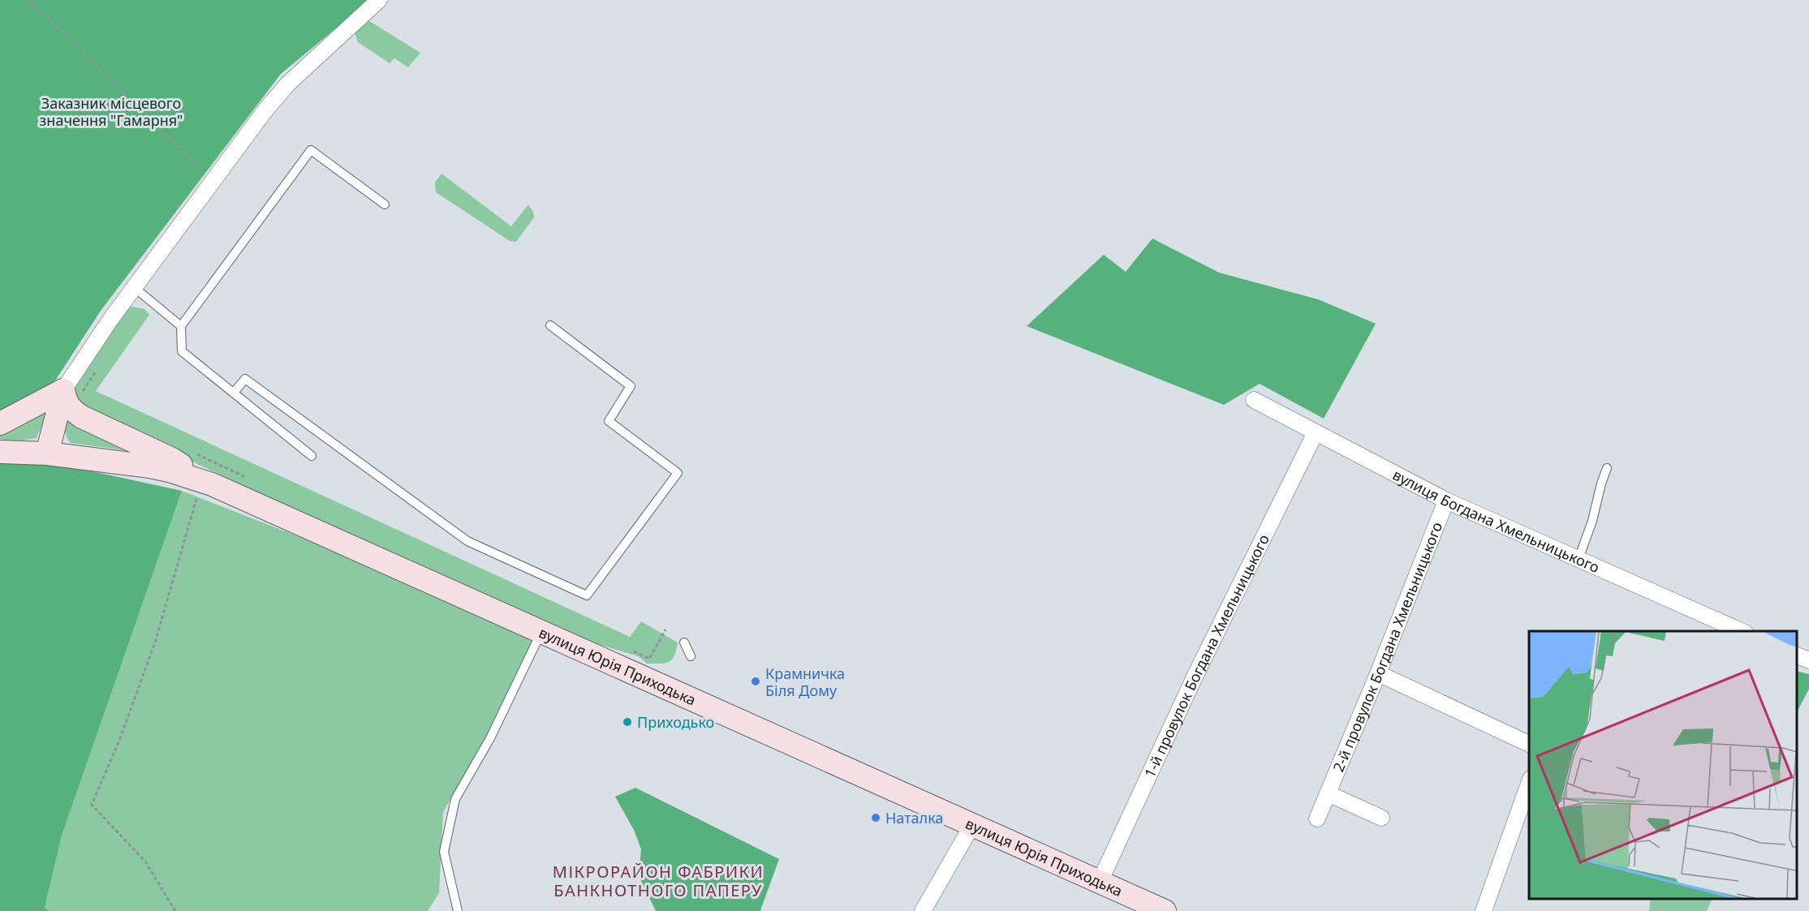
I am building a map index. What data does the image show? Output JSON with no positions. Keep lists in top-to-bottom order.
{
  "streets": {
    "street": [
      "вулиця Богдана Хмельницького",
      "2-й провулок Богдана Хмельницького",
      "1-й провулок Богдана Хмельницького",
      "вулиця Юрія Приходька"
    ]
  },
  "crossings": [
    ["вулиця Богдана Хмельницького", "2-й провулок Богдана Хмельницького"],
    ["вулиця Богдана Хмельницького", "1-й провулок Богдана Хмельницького"],
    ["1-й провулок Богдана Хмельницького", "вулиця Юрія Приходька"]
  ],
  "districts": ["МІКРОРАЙОН ФАБРИКИ БАНКНОТНОГО ПАПЕРУ"],
  "parks": ["Заказник місцевого значення \"Гамарня\""],
  "places": ["Крамничка Біля Дому", "Приходько", "Наталка"]
}
